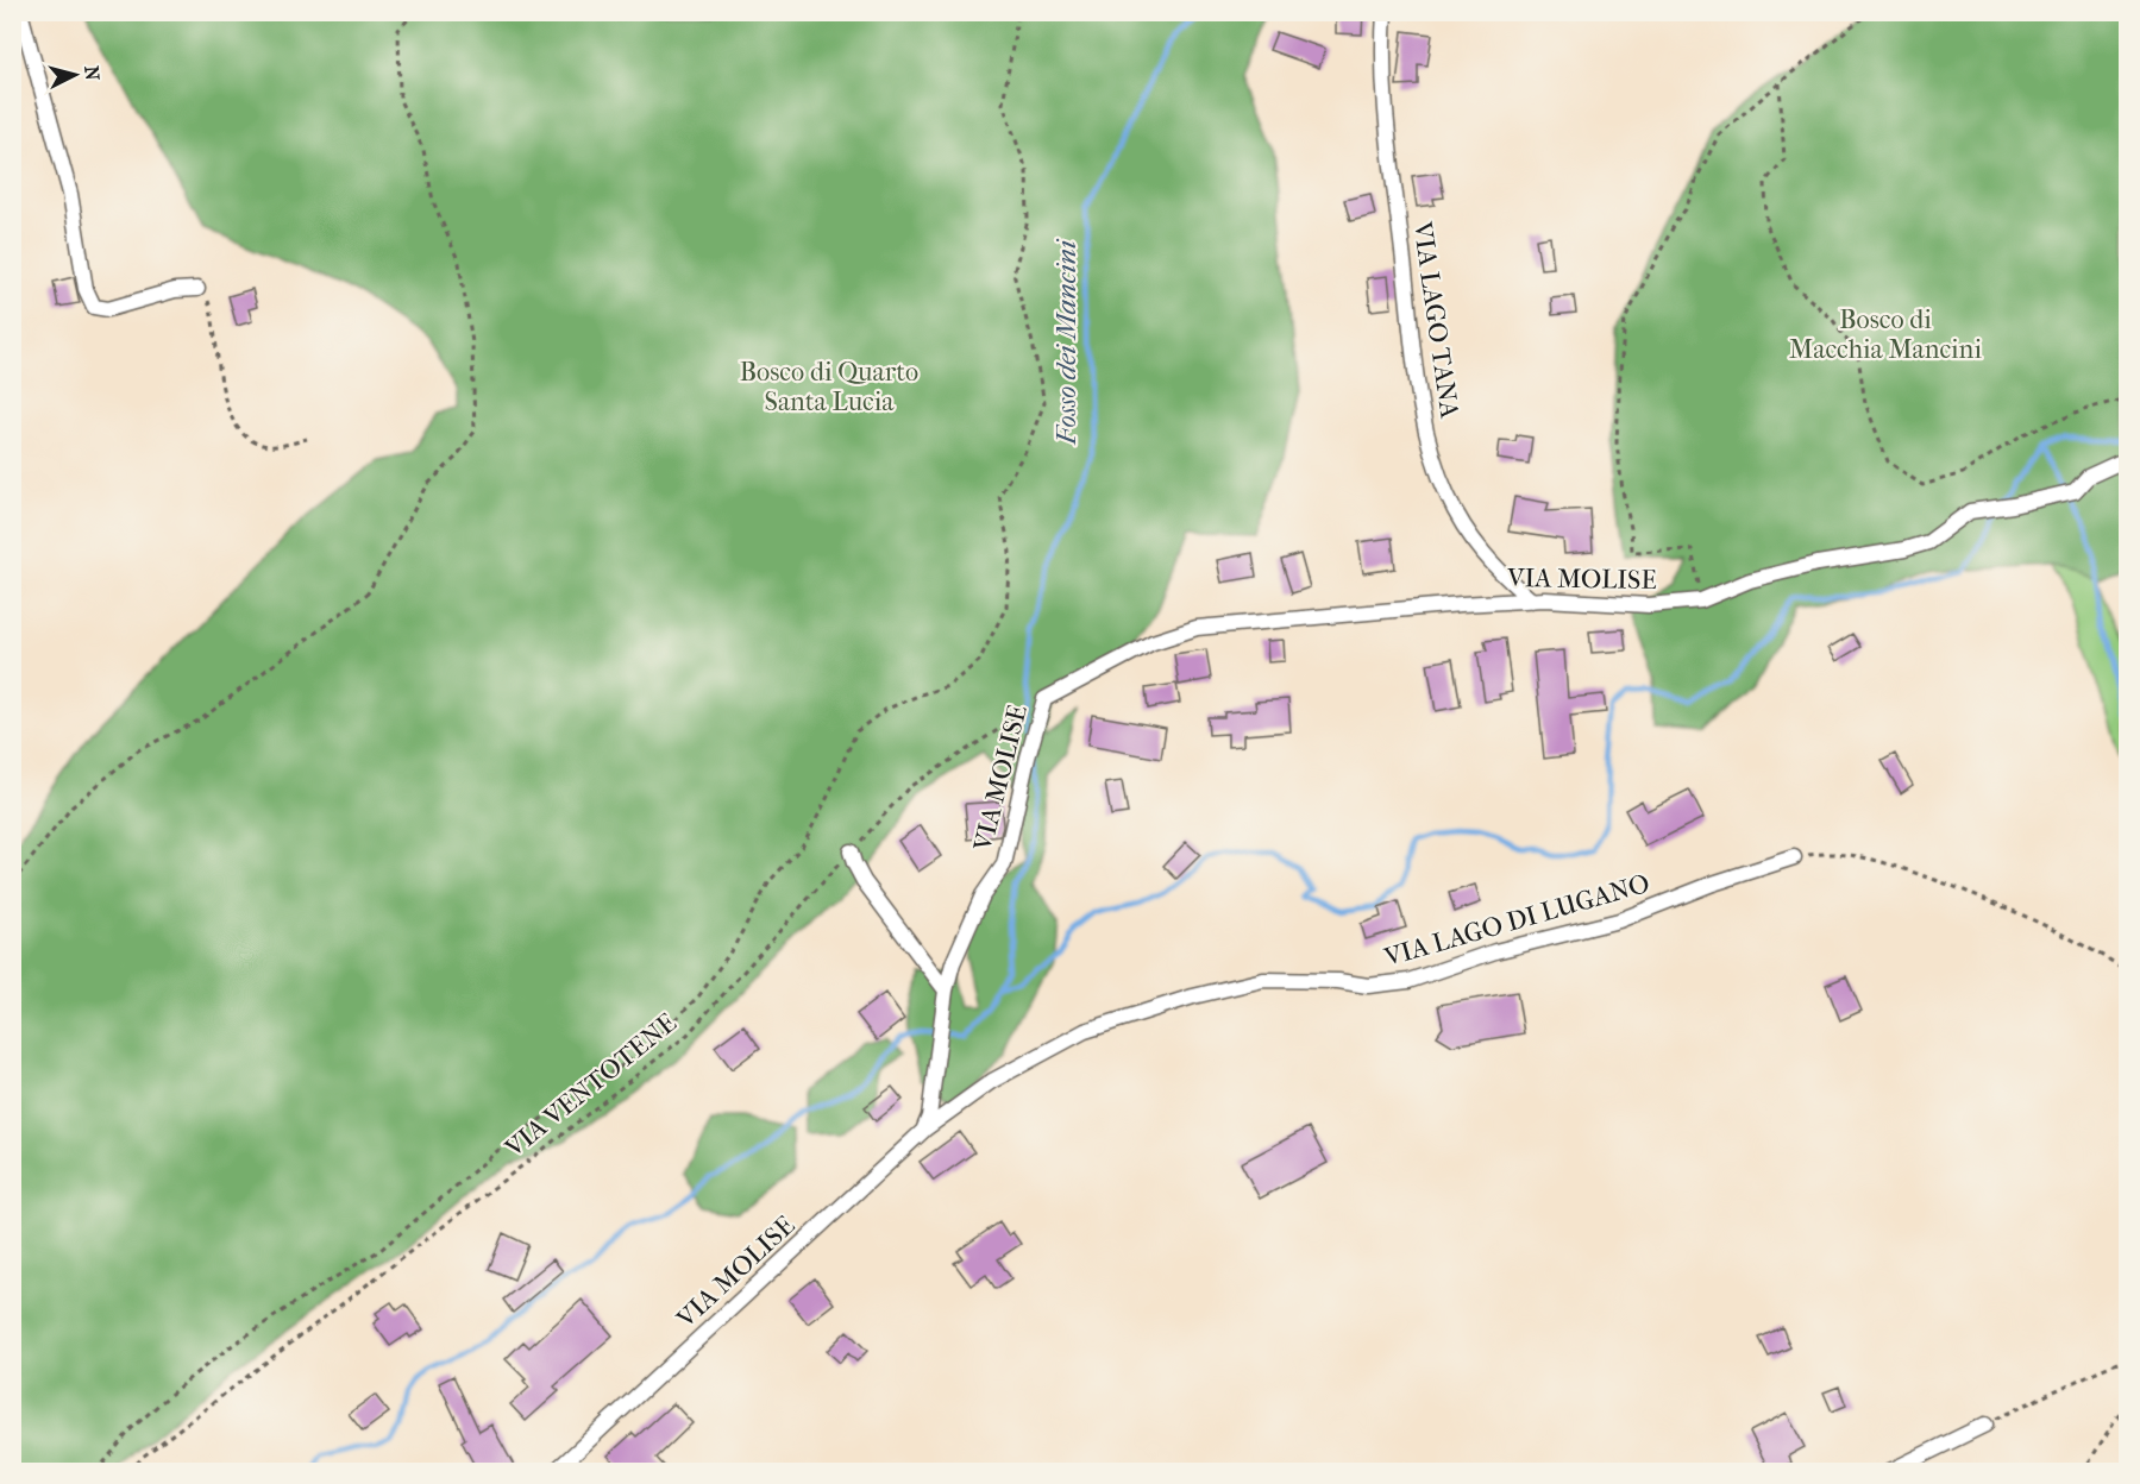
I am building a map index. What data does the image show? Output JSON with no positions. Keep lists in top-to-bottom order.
{
  "streets": {
    "street": ["VIA LAGO TANA", "VIA MOLISE", "VIA LAGO DI LUGANO"],
    "path": ["VIA VENTOTENE"]
  },
  "crossings": [
    ["VIA LAGO TANA", "VIA MOLISE"],
    ["VIA MOLISE", "VIA LAGO DI LUGANO"],
    ["VIA MOLISE", "VIA VENTOTENE"]
  ],
  "water": ["Fosso dei Mancini"],
  "parks": ["Bosco di Macchia Mancini", "Bosco di Quarto Santa Lucia"],
  "north": "right"
}
